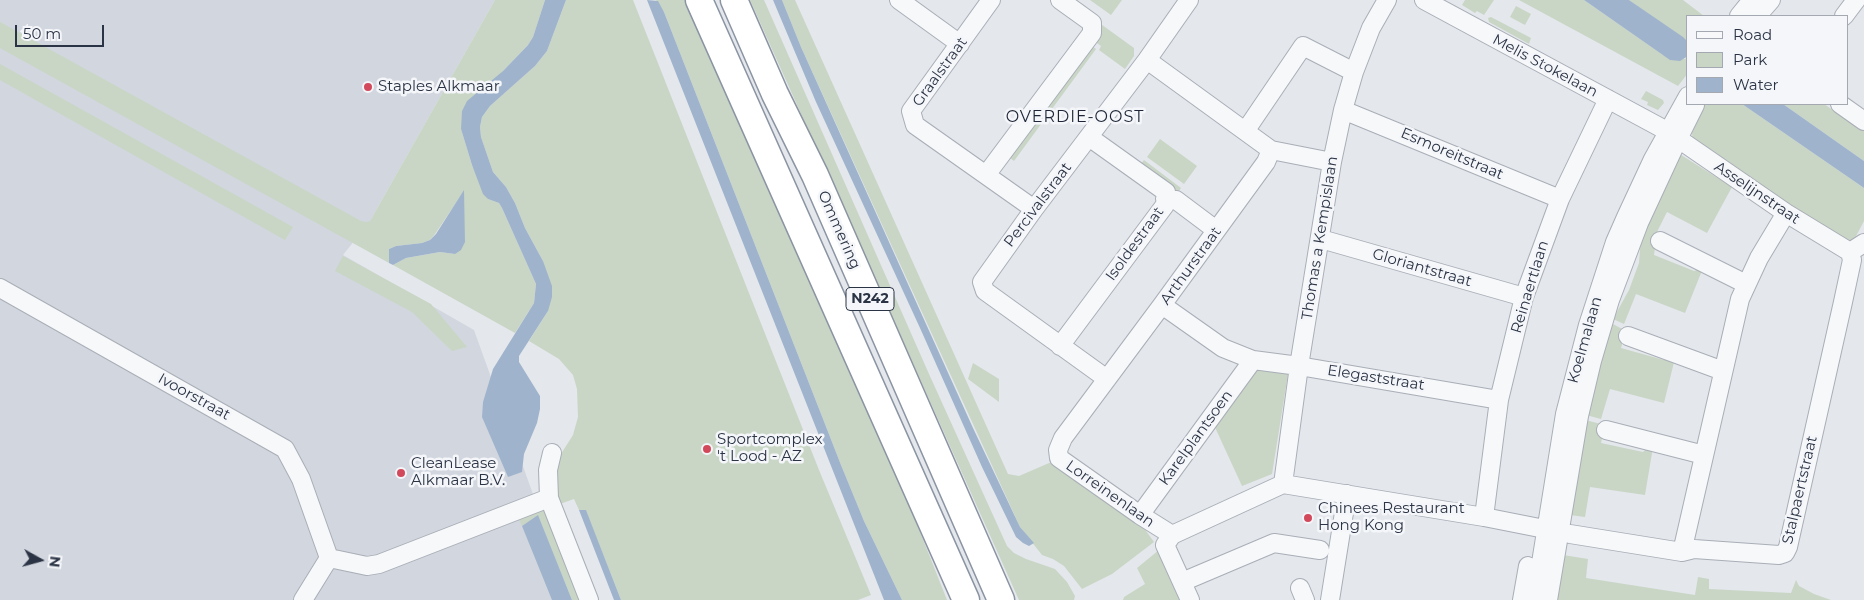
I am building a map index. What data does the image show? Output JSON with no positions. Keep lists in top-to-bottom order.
{
  "streets": {
    "highway": ["Ommering", "N242"],
    "street": [
      "Melis Stokelaan",
      "Graalstraat",
      "Esmoreitstraat",
      "Asselijnstraat",
      "Percivalstraat",
      "Thomas a Kempislaan",
      "Isoldestraat",
      "Arthurstraat",
      "Gloriantstraat",
      "Reinaertlaan",
      "Koelmalaan",
      "Elegaststraat",
      "Ivoorstraat",
      "Karelplantsoen",
      "Stalpaertstraat",
      "Lorreinenlaan"
    ]
  },
  "crossings": [
    ["Melis Stokelaan", "Asselijnstraat"],
    ["Melis Stokelaan", "Reinaertlaan"],
    ["Melis Stokelaan", "Koelmalaan"],
    ["Graalstraat", "Percivalstraat"],
    ["Esmoreitstraat", "Thomas a Kempislaan"],
    ["Esmoreitstraat", "Reinaertlaan"],
    ["Asselijnstraat", "Koelmalaan"],
    ["Asselijnstraat", "Stalpaertstraat"],
    ["Percivalstraat", "Isoldestraat"],
    ["Percivalstraat", "Arthurstraat"],
    ["Percivalstraat", "Lorreinenlaan"],
    ["Thomas a Kempislaan", "Gloriantstraat"],
    ["Thomas a Kempislaan", "Elegaststraat"],
    ["Thomas a Kempislaan", "Stalpaertstraat"],
    ["Arthurstraat", "Elegaststraat"],
    ["Arthurstraat", "Lorreinenlaan"],
    ["Gloriantstraat", "Reinaertlaan"],
    ["Reinaertlaan", "Elegaststraat"],
    ["Reinaertlaan", "Stalpaertstraat"],
    ["Koelmalaan", "Stalpaertstraat"],
    ["Elegaststraat", "Karelplantsoen"],
    ["Karelplantsoen", "Lorreinenlaan"]
  ],
  "districts": ["OVERDIE-OOST"],
  "places": [
    "Staples Alkmaar",
    "Sportcomplex 't Lood - AZ",
    "CleanLease Alkmaar B.V.",
    "Chinees Restaurant Hong Kong"
  ],
  "legend": ["Road", "Park", "Water"],
  "scale_bar": "50 m",
  "north": "right"
}
